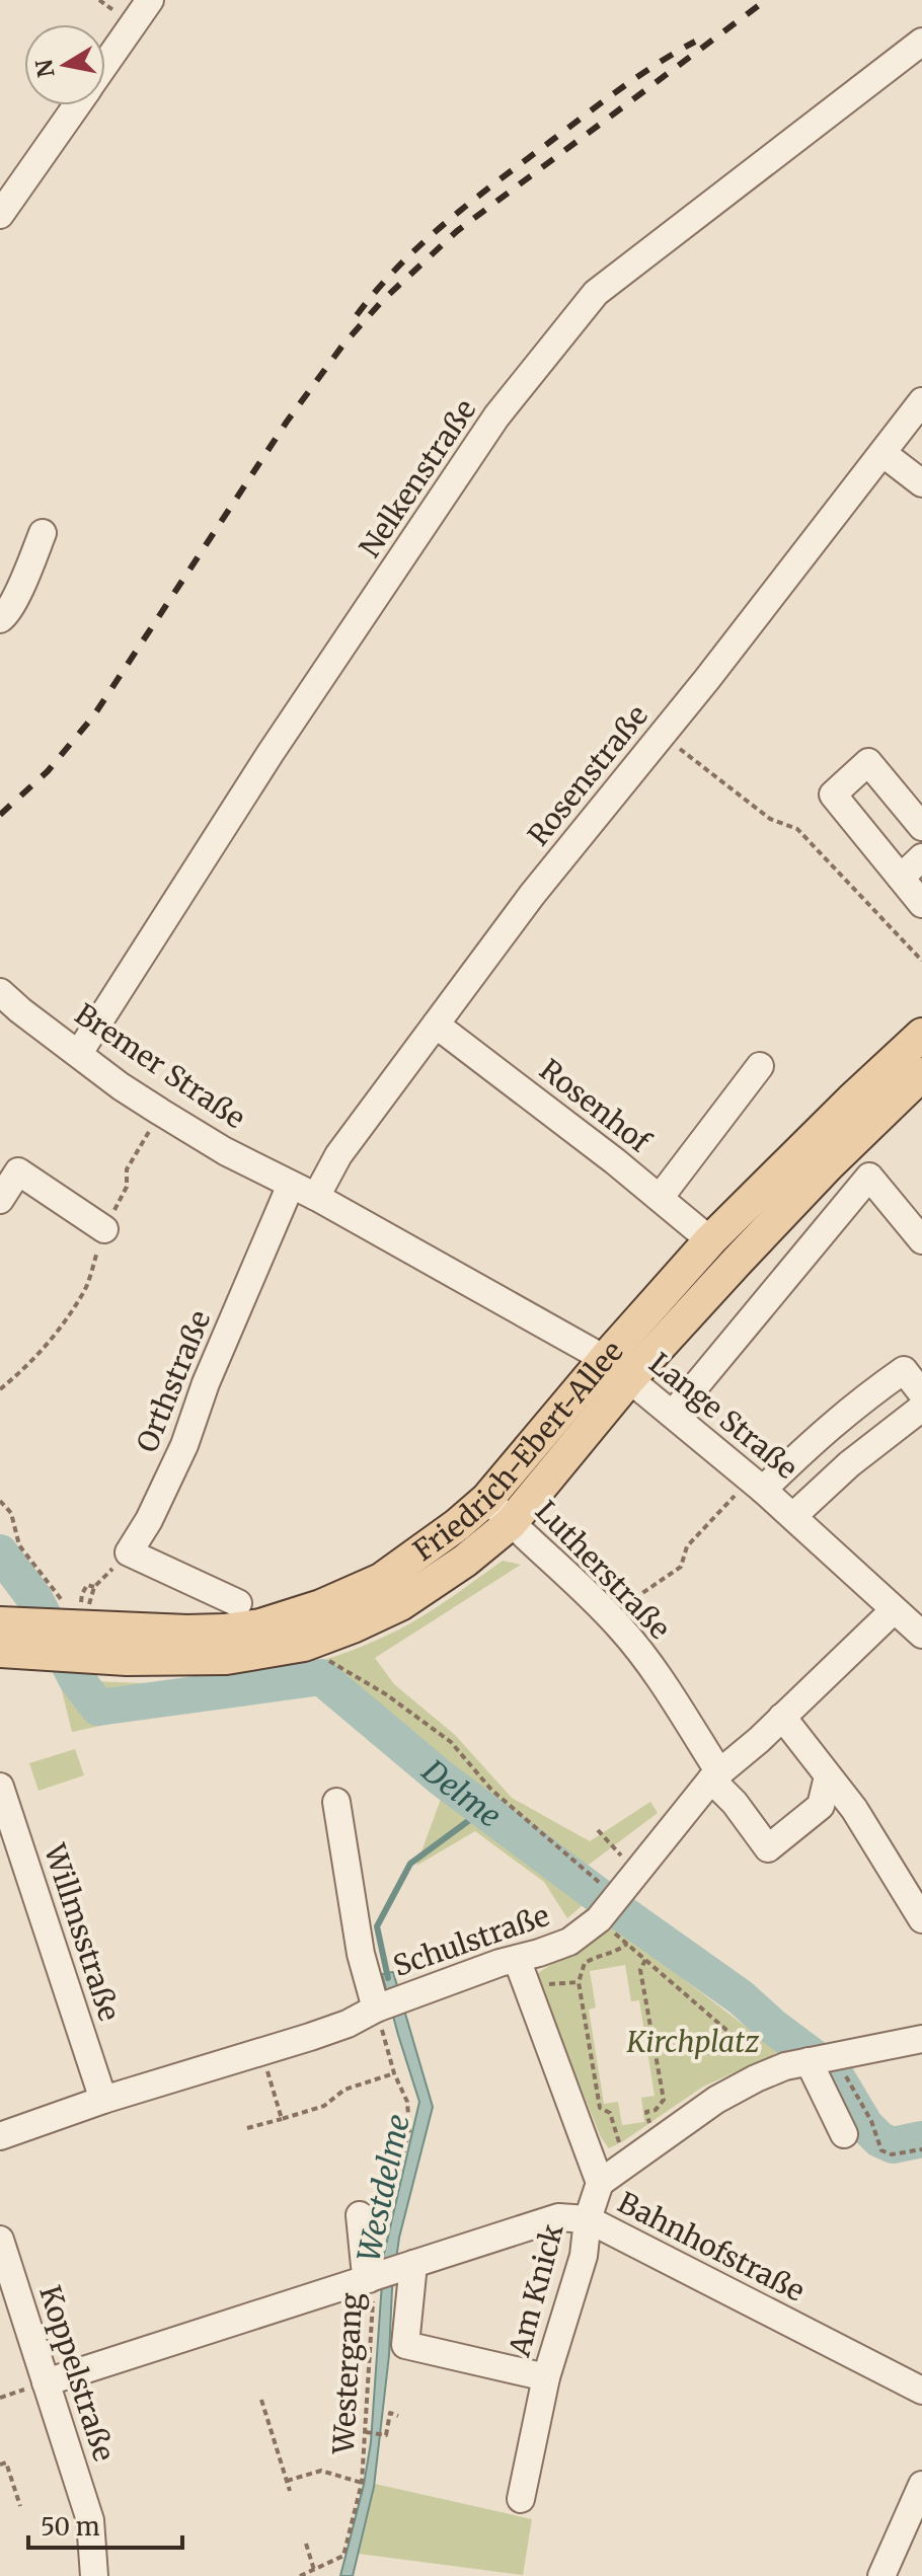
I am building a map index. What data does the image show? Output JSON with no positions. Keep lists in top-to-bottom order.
{
  "streets": {
    "main road": ["Friedrich-Ebert-Allee"],
    "street": [
      "Nelkenstraße",
      "Rosenstraße",
      "Bremer Straße",
      "Rosenhof",
      "Orthstraße",
      "Lange Straße",
      "Lutherstraße",
      "Willmsstraße",
      "Schulstraße",
      "Bahnhofstraße",
      "Am Knick",
      "Koppelstraße"
    ],
    "path": ["Westergang"]
  },
  "crossings": [
    ["Nelkenstraße", "Bremer Straße"],
    ["Rosenstraße", "Rosenhof"],
    ["Rosenstraße", "Lange Straße"],
    ["Bremer Straße", "Orthstraße"],
    ["Bremer Straße", "Lange Straße"],
    ["Rosenhof", "Friedrich-Ebert-Allee"],
    ["Orthstraße", "Lange Straße"],
    ["Lange Straße", "Friedrich-Ebert-Allee"],
    ["Lange Straße", "Schulstraße"],
    ["Friedrich-Ebert-Allee", "Lutherstraße"],
    ["Lutherstraße", "Schulstraße"],
    ["Willmsstraße", "Schulstraße"],
    ["Bahnhofstraße", "Am Knick"],
    ["Bahnhofstraße", "Koppelstraße"],
    ["Bahnhofstraße", "Westergang"],
    ["Am Knick", "Westergang"]
  ],
  "water": ["Delme", "Westdelme"],
  "parks": ["Kirchplatz"],
  "scale_bar": "50 m",
  "north": "left"
}
